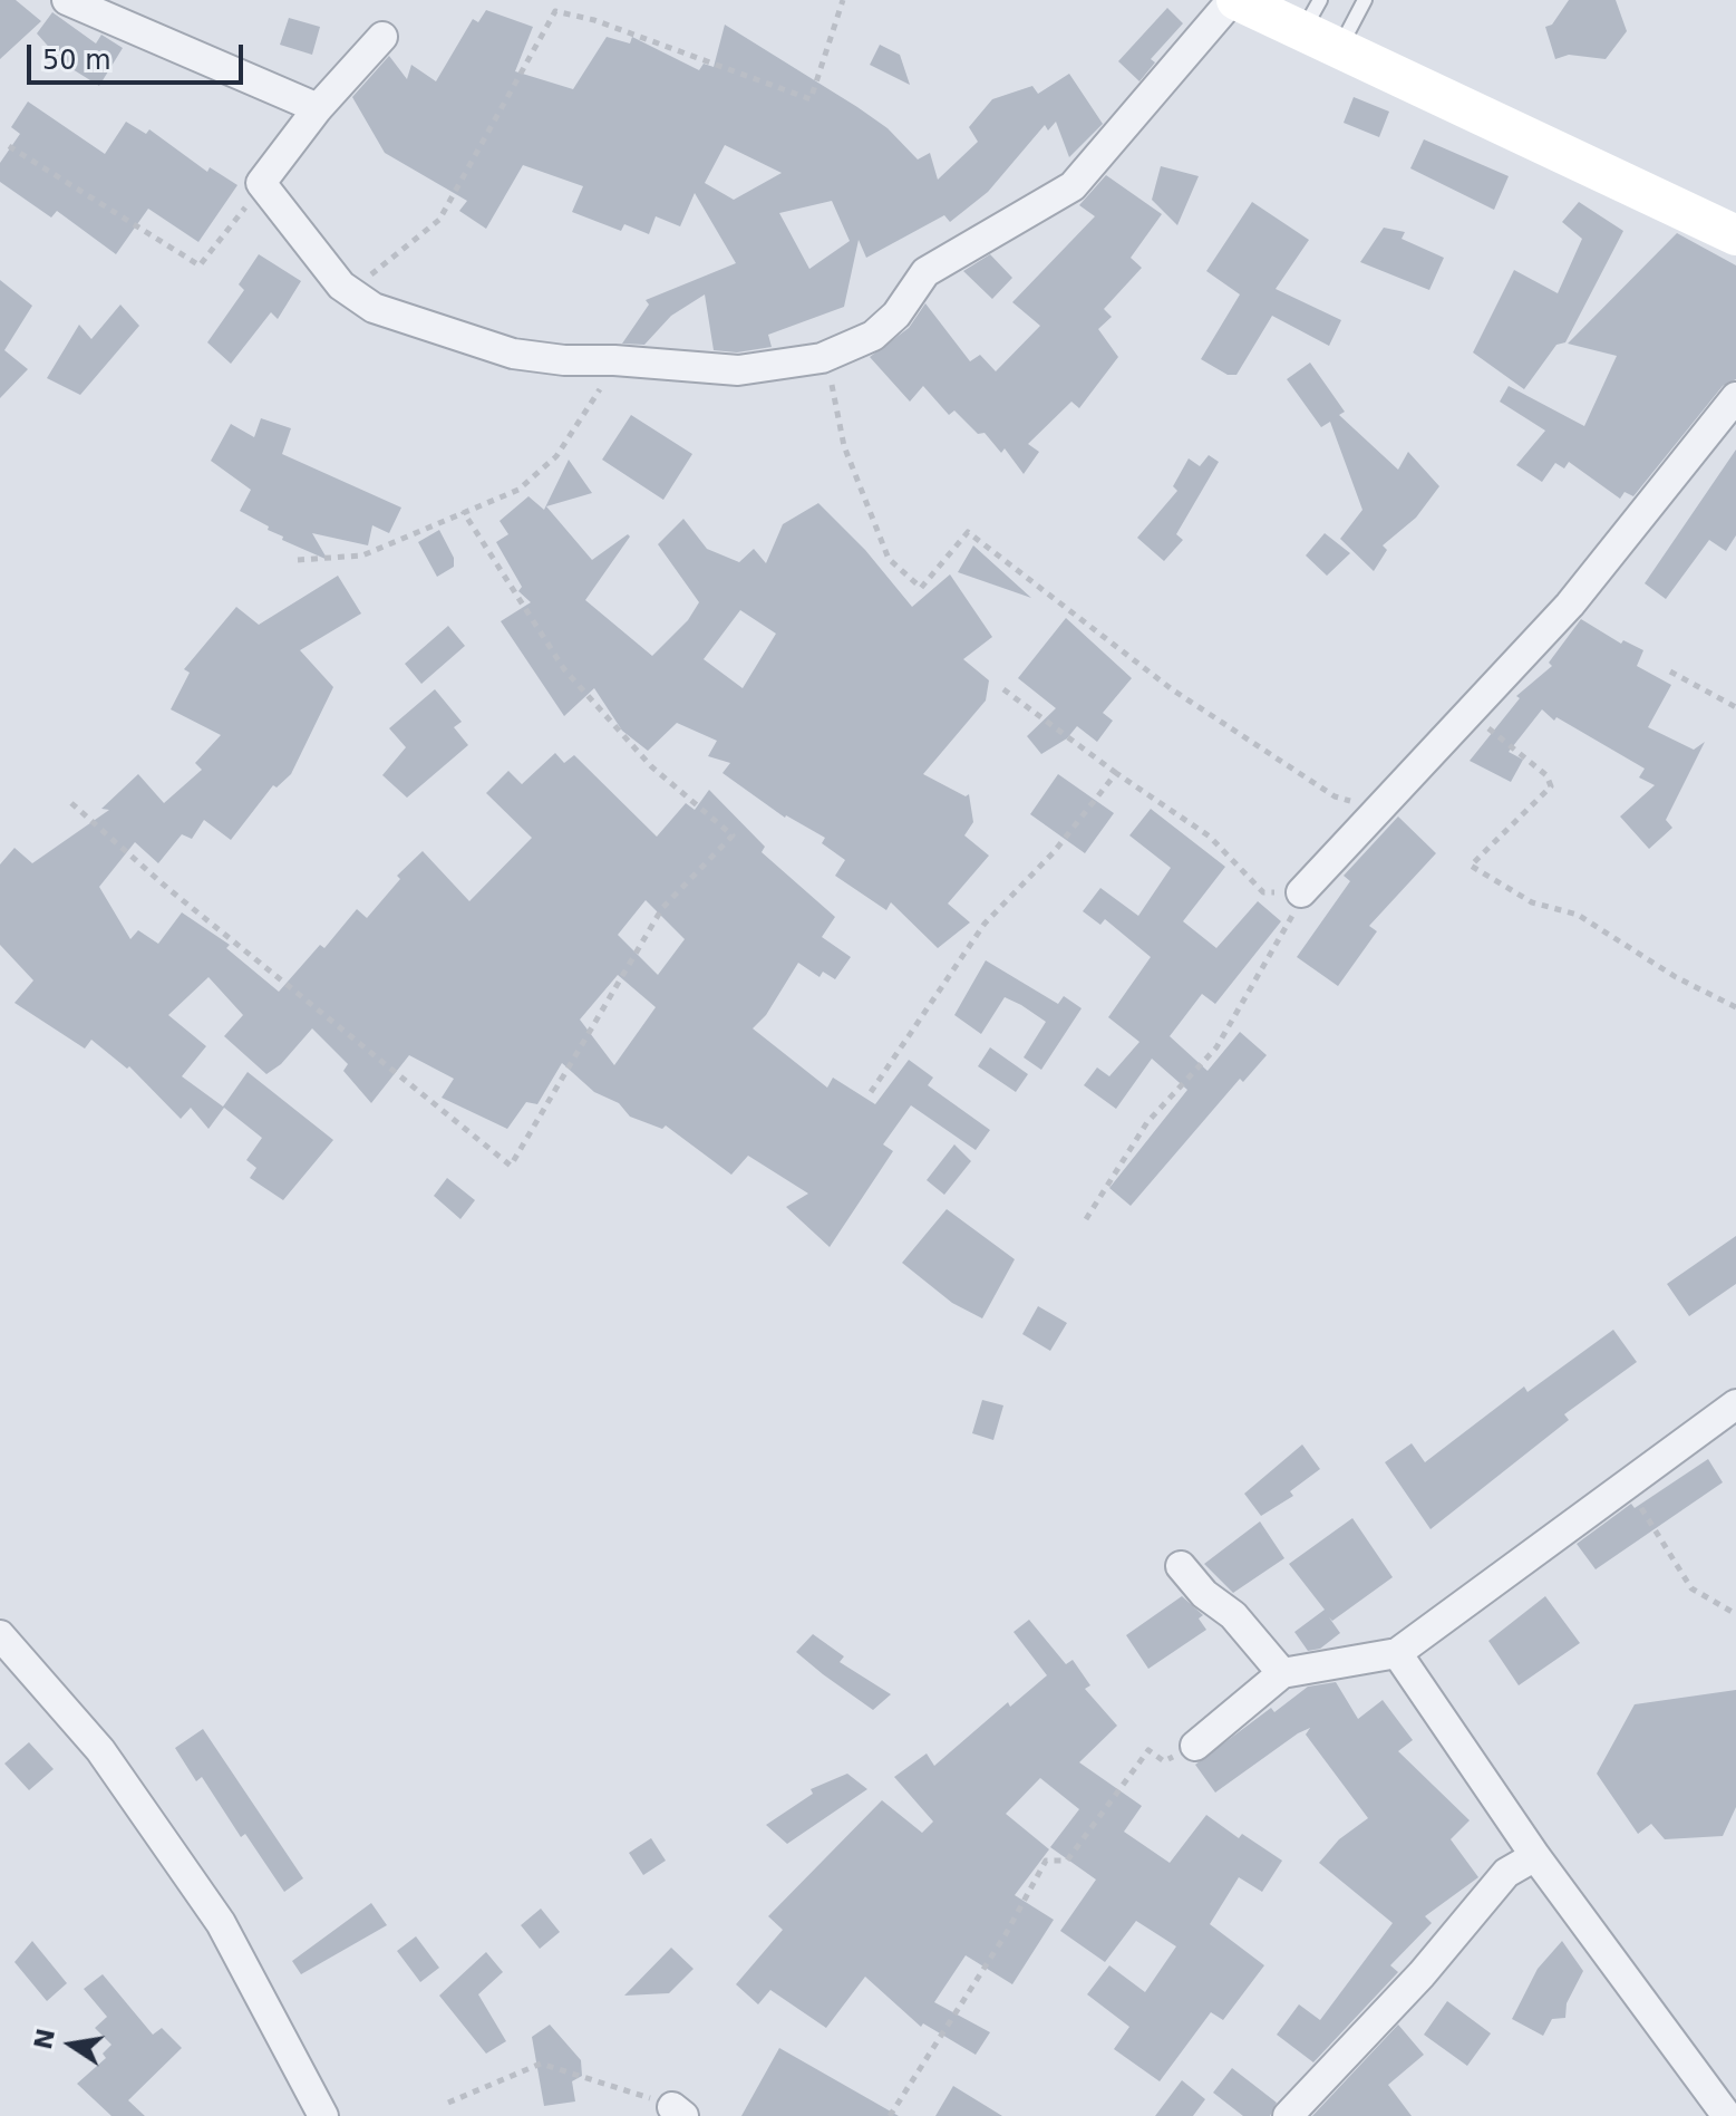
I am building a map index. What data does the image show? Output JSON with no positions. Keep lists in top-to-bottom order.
{
  "scale_bar": "50 m",
  "north": "left"
}
